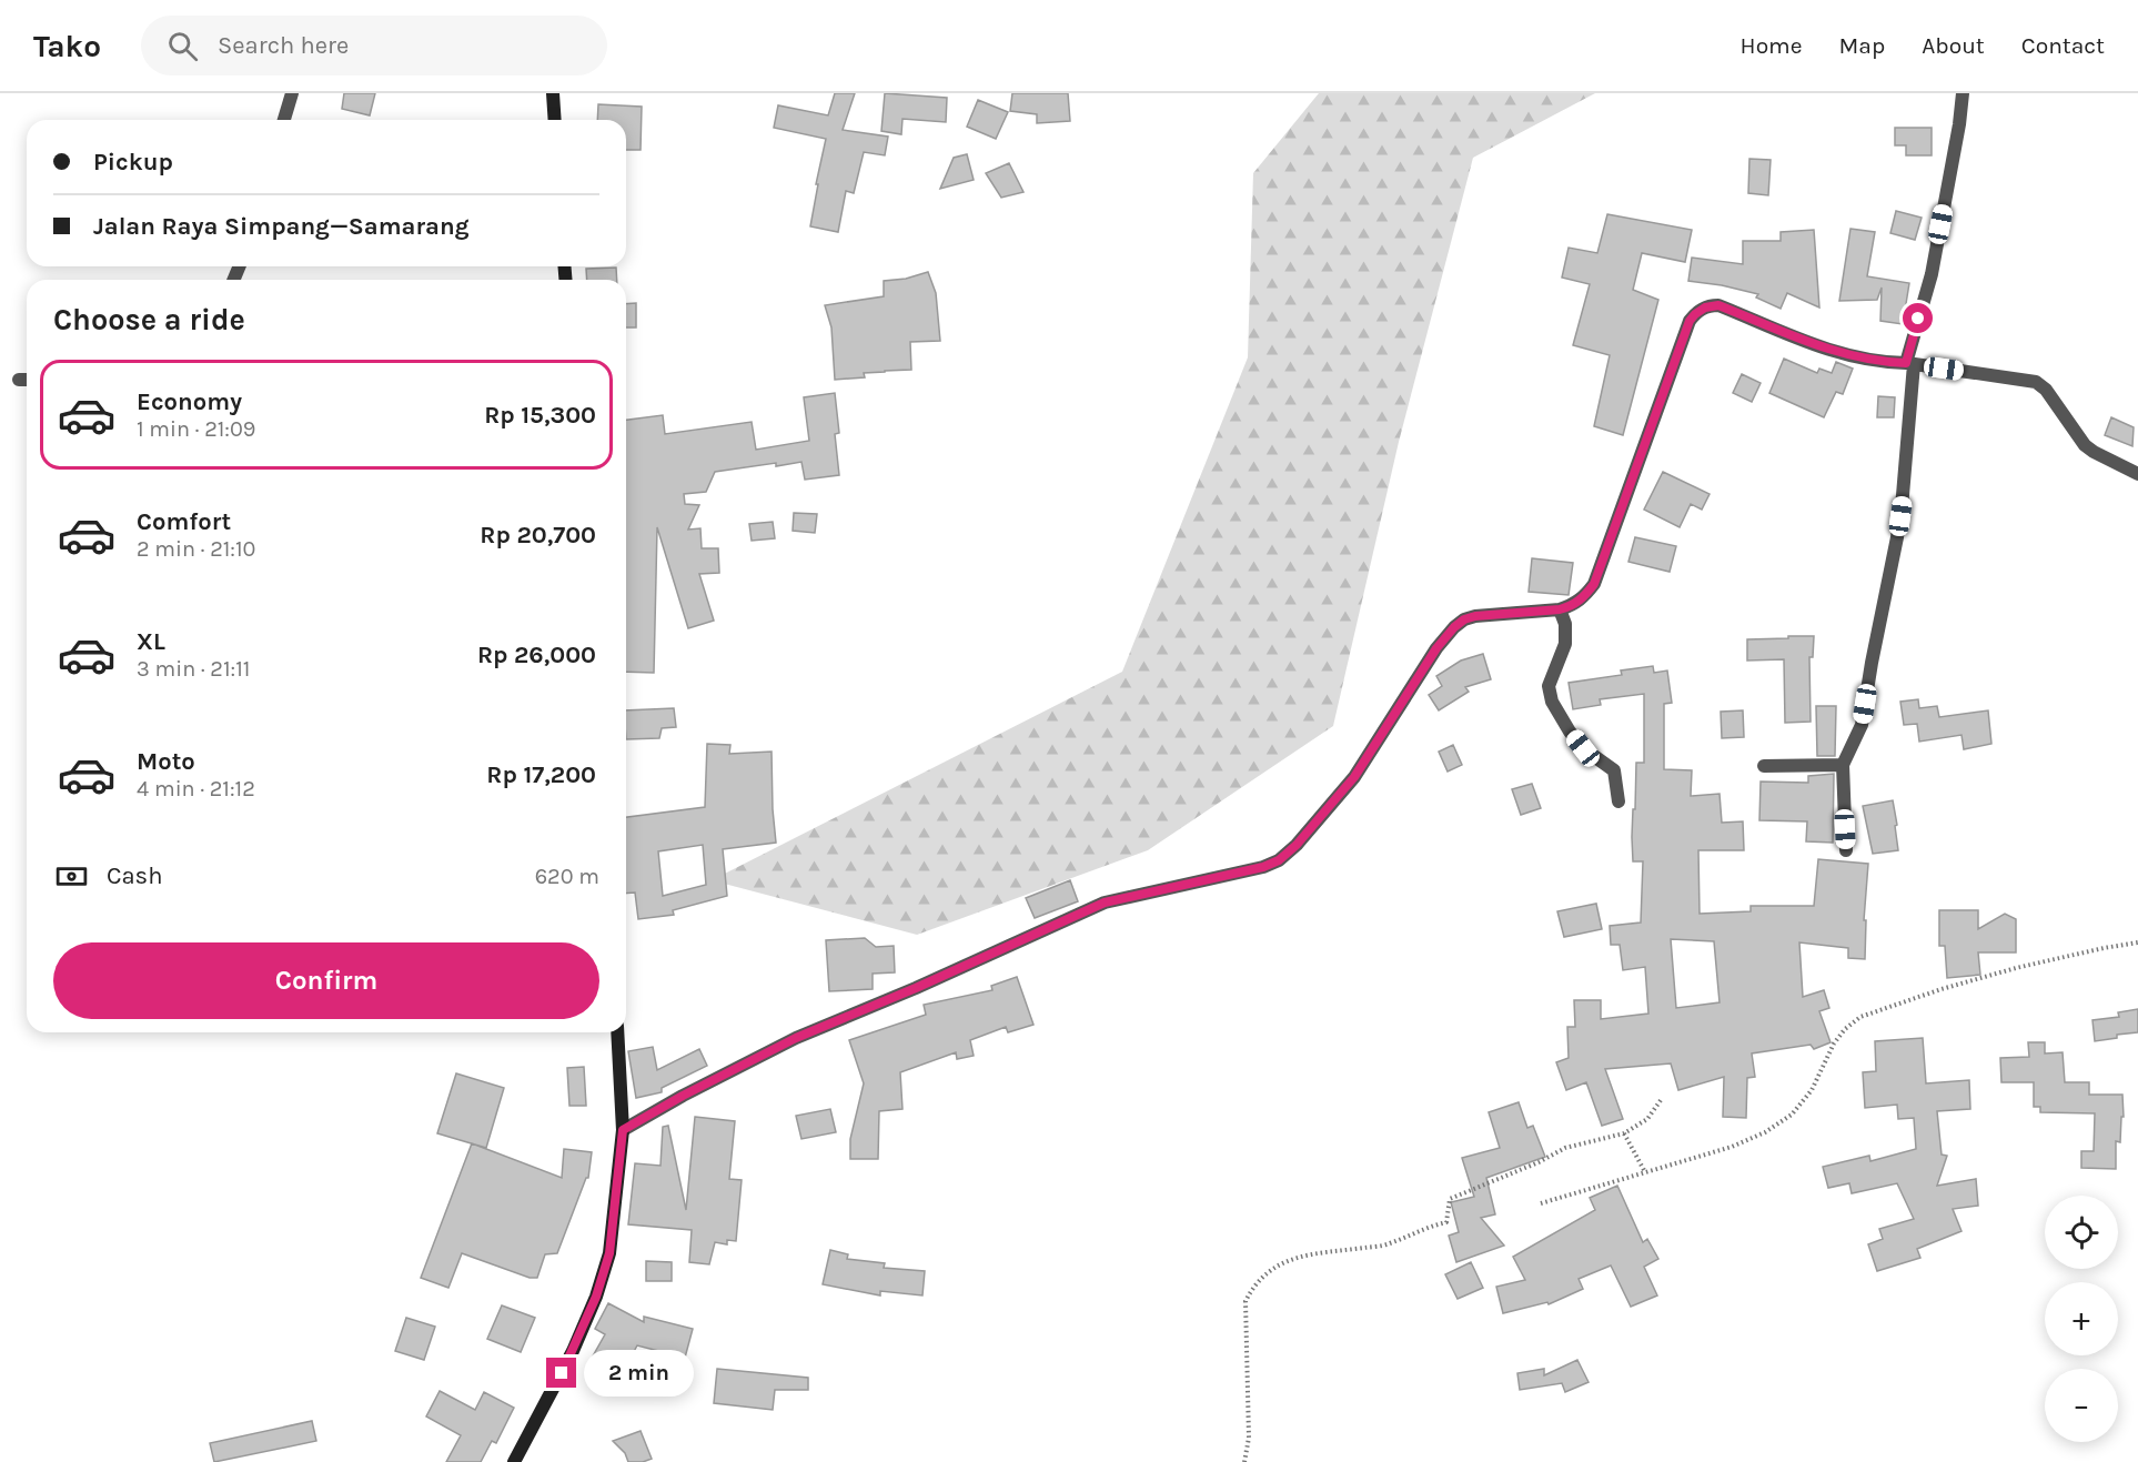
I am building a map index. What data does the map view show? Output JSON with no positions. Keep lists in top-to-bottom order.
{
  "page": {
    "header": "Tako",
    "search": "Search here",
    "nav": [
      "Home",
      "Map",
      "About",
      "Contact"
    ],
    "banner": ["Pickup", "Jalan Raya Simpang—Samarang"],
    "heading": "Choose a ride",
    "list": [
      {
        "name": "Economy",
        "note": "1 min · 21:09",
        "value": "Rp 15,300"
      },
      {
        "name": "Comfort",
        "note": "2 min · 21:10",
        "value": "Rp 20,700"
      },
      {
        "name": "XL",
        "note": "3 min · 21:11",
        "value": "Rp 26,000"
      },
      {
        "name": "Moto",
        "note": "4 min · 21:12",
        "value": "Rp 17,200"
      }
    ],
    "pay": ["Cash", "620 m"],
    "buttons": "Confirm",
    "map_buttons": ["+", "−"],
    "bubble": "2 min"
  }
}
